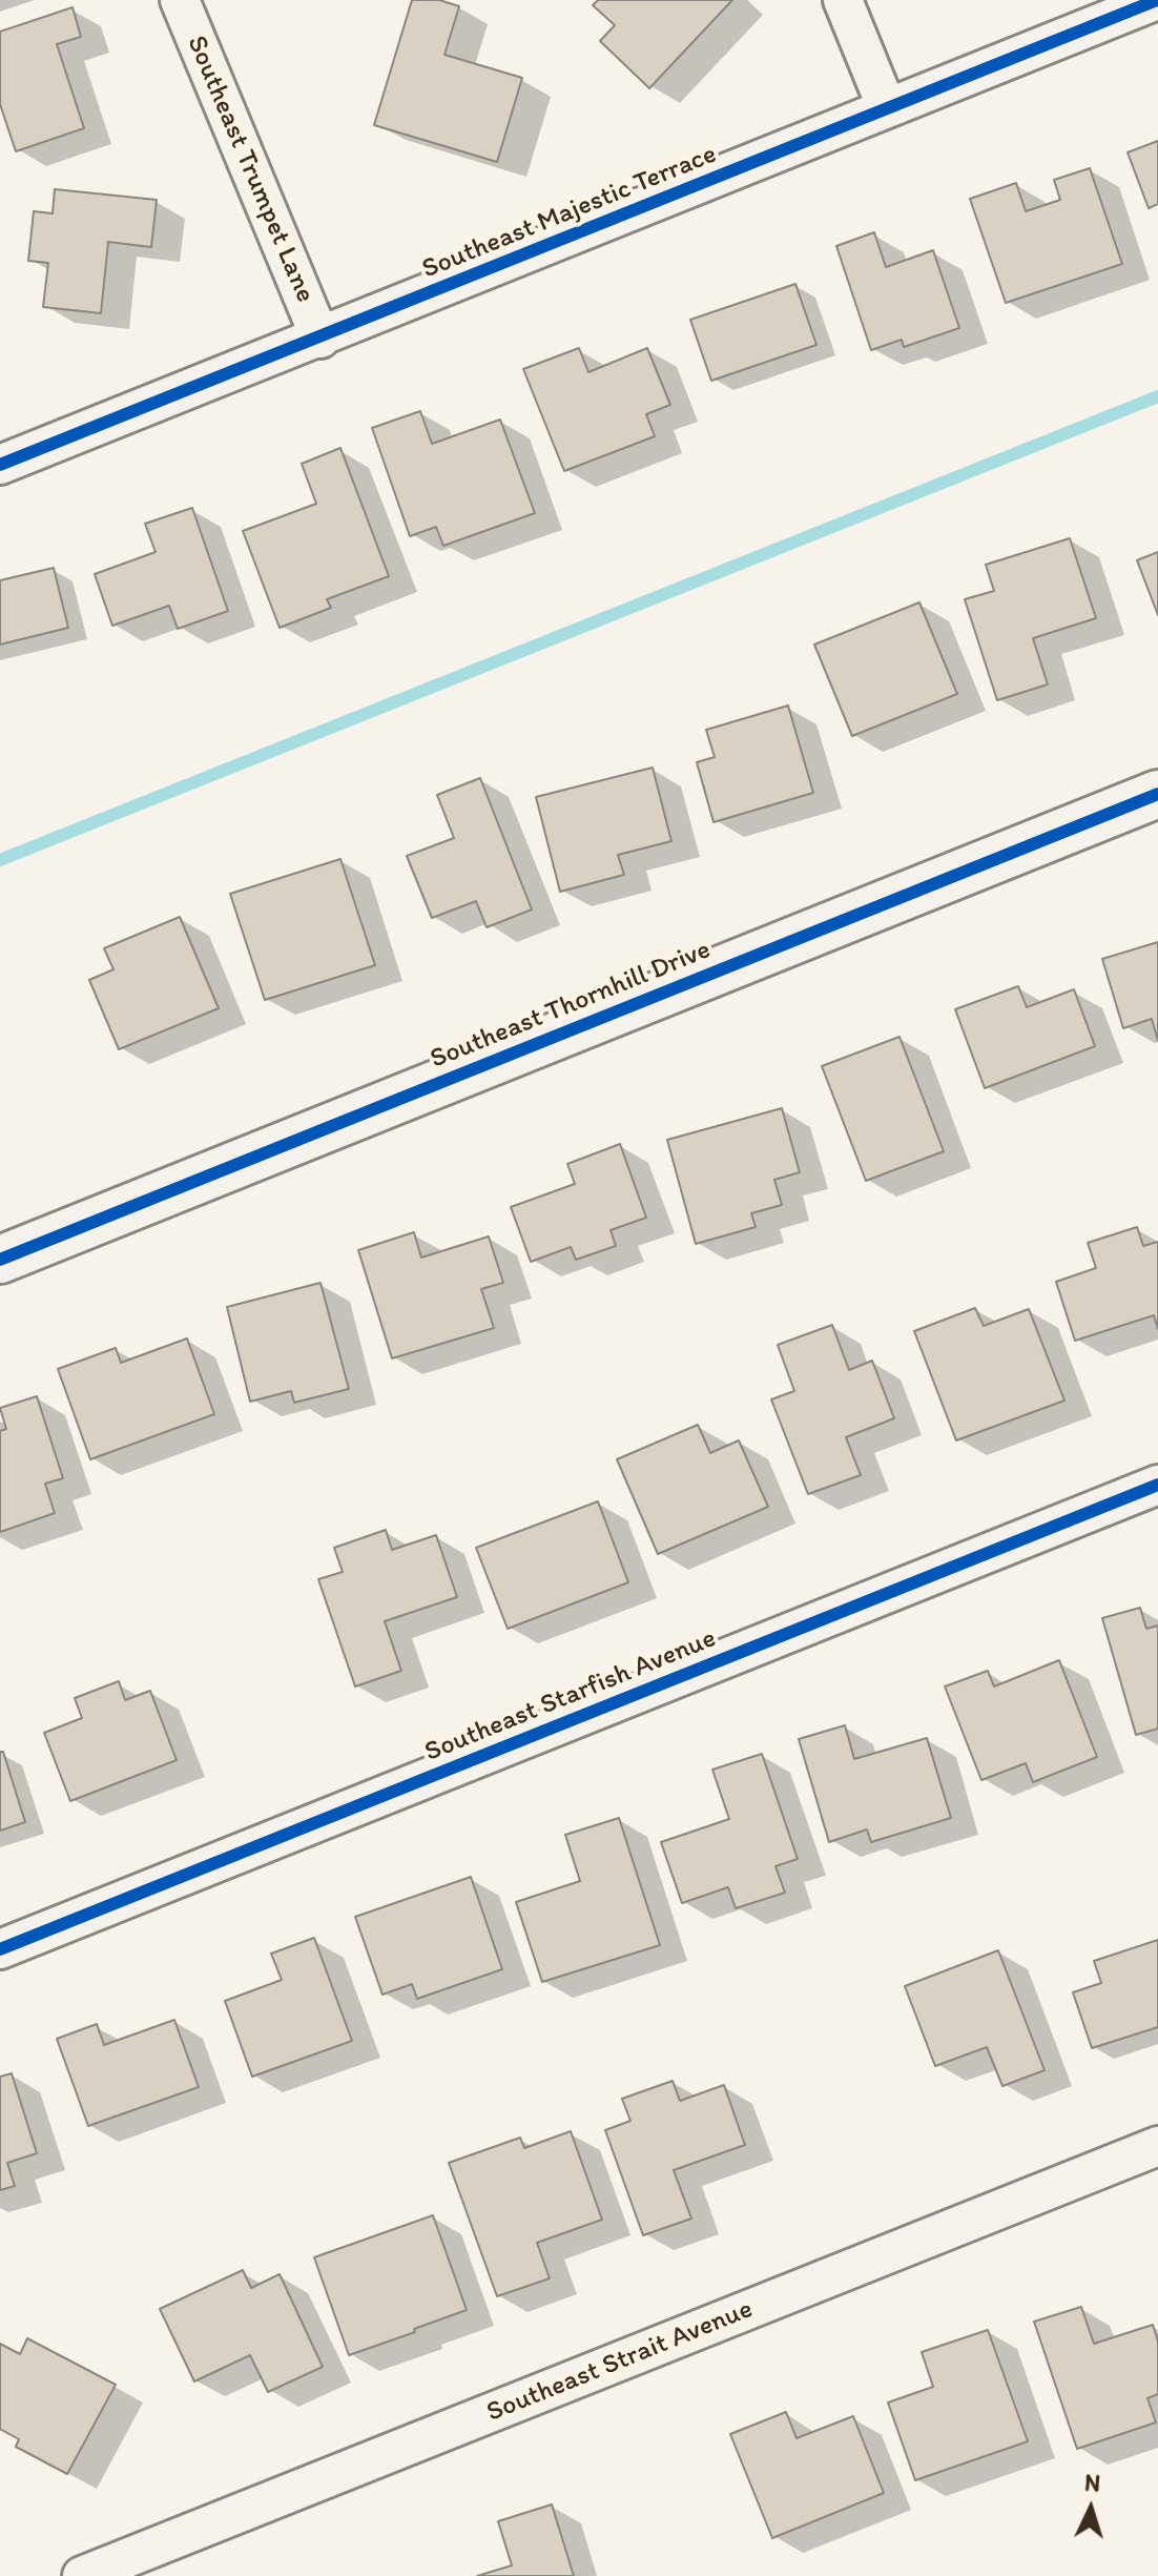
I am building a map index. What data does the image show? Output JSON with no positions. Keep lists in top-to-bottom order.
{
  "streets": {
    "street": [
      "Southeast Trumpet Lane",
      "Southeast Majestic Terrace",
      "Southeast Thornhill Drive",
      "Southeast Starfish Avenue",
      "Southeast Strait Avenue"
    ]
  },
  "crossings": [
    ["Southeast Trumpet Lane", "Southeast Majestic Terrace"]
  ],
  "north": "top"
}
